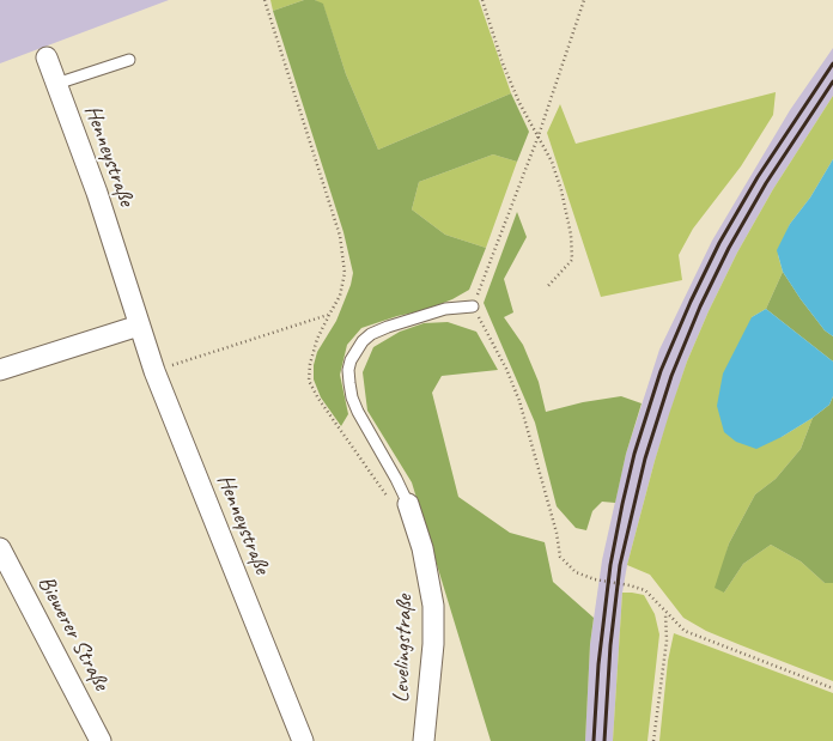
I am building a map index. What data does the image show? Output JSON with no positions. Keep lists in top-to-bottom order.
{
  "streets": {
    "street": ["Henneystraße", "Biewerer Straße", "Levelingstraße"]
  }
}
